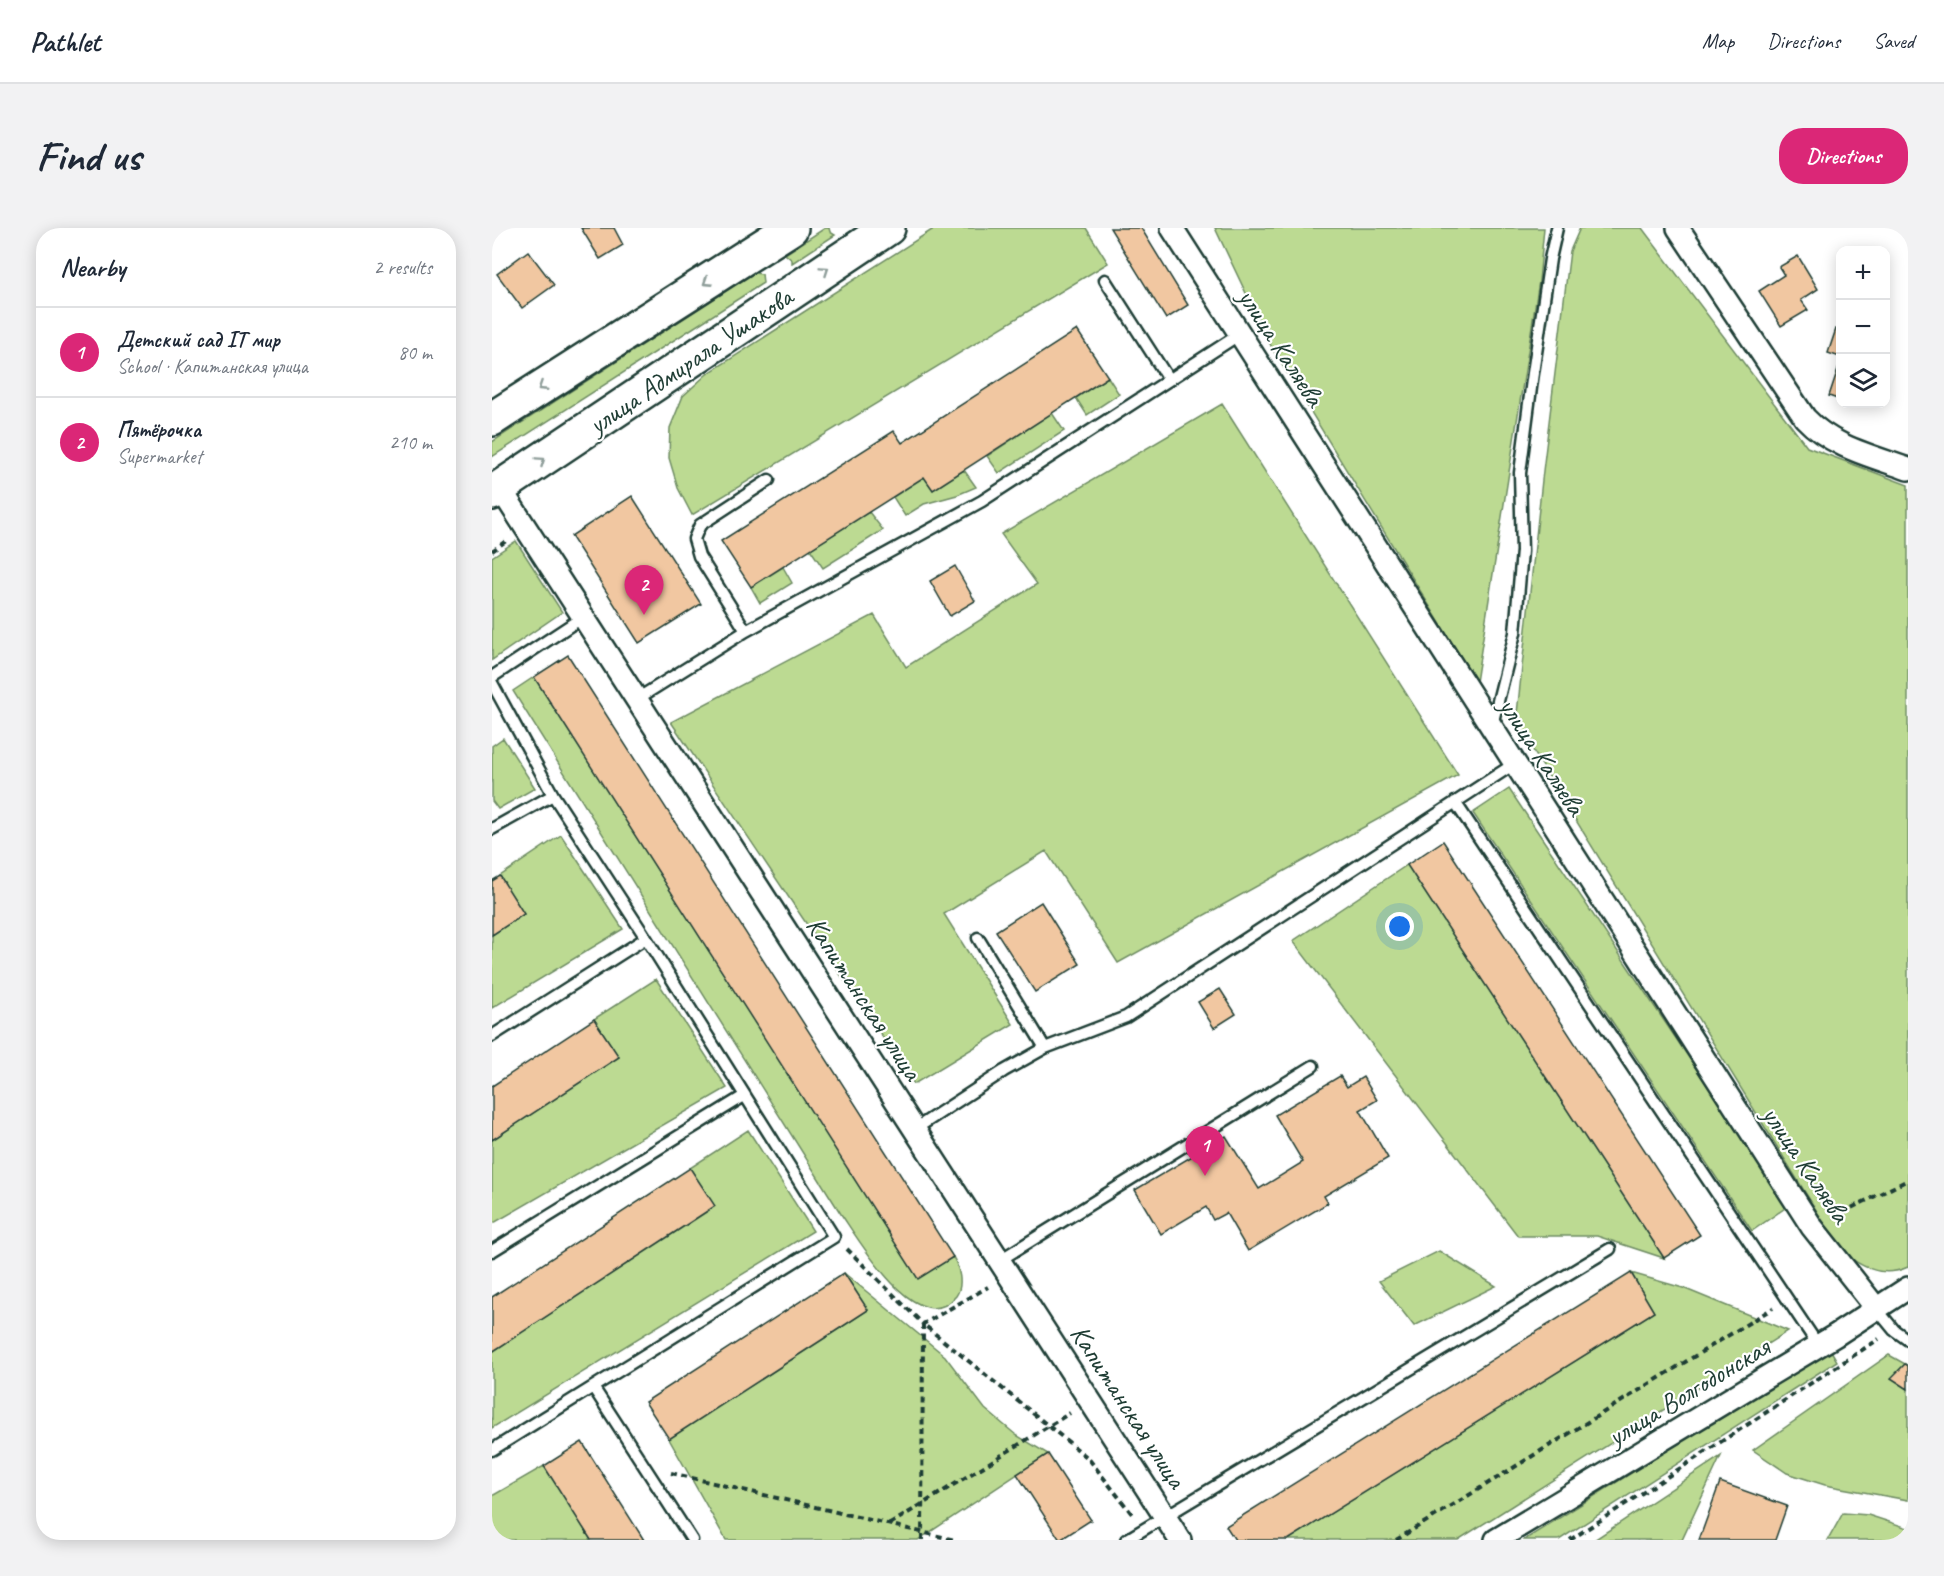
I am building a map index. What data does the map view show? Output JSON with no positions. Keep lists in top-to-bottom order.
{
  "streets": {
    "main road": ["улица Адмирала Ушакова"],
    "street": ["улица Каляева", "Капитанская улица", "улица Волгодонская"]
  },
  "crossings": [
    ["улица Каляева", "улица Волгодонская"],
    ["улица Адмирала Ушакова", "Капитанская улица"]
  ],
  "page": {
    "header": "Pathlet",
    "nav": ["Map", "Directions", "Saved"],
    "buttons": "Directions",
    "title": "Find us",
    "heading": ["Nearby", "2 results"],
    "map_buttons": ["+", "−"],
    "list": [
      {
        "mark": "1",
        "name": "Детский сад IT мир",
        "note": "School · Капитанская улица",
        "value": "80 m"
      },
      {
        "mark": "2",
        "name": "Пятёрочка",
        "note": "Supermarket",
        "value": "210 m"
      }
    ],
    "pins": ["2", "1"]
  }
}
